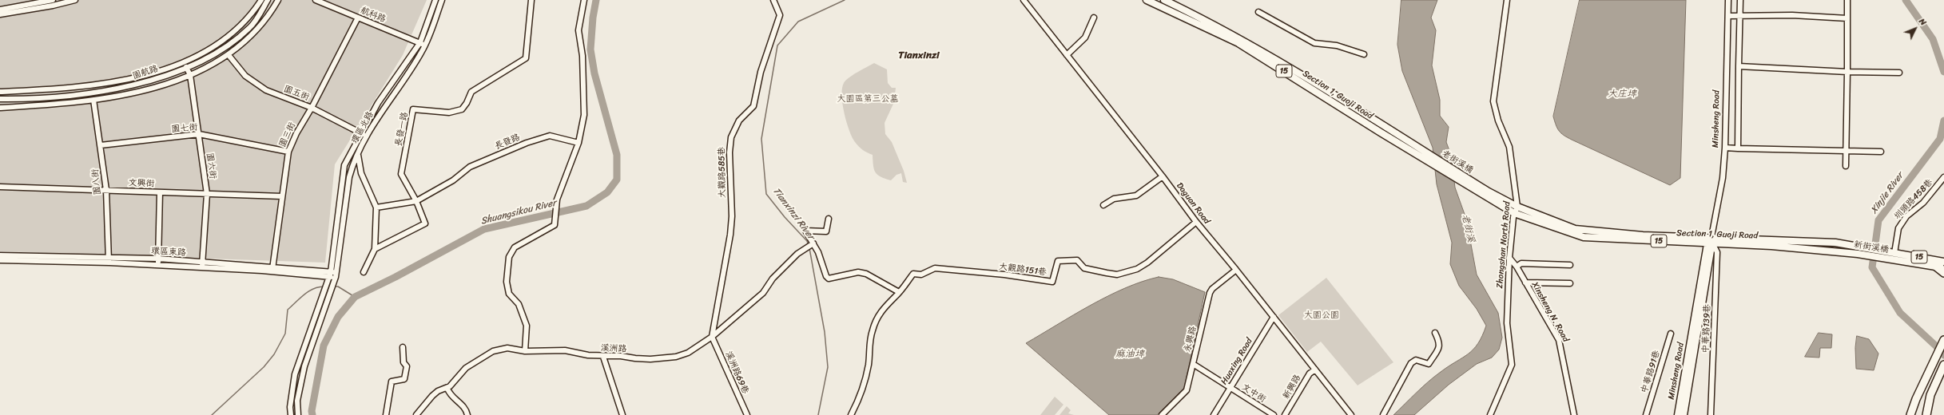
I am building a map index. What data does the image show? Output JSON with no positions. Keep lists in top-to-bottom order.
{
  "streets": {
    "main road": [
      "15",
      "Section 1, Guoji Road",
      "Minsheng Road",
      "老街溪橋",
      "新街溪橋"
    ],
    "street": [
      "航科路",
      "園航路",
      "園五街",
      "環區北路",
      "園七街",
      "長發一路",
      "園三街",
      "長發路",
      "園六街",
      "大觀路585巷",
      "園八街",
      "文興街",
      "圳頭路458巷",
      "Daguan Road",
      "Zhongshan North Road",
      "環區東路",
      "大觀路151巷",
      "Xinsheng N. Road",
      "中華路139巷",
      "永興路",
      "溪洲路",
      "Huaxing Road",
      "中華路91巷",
      "溪洲路69巷",
      "新興路",
      "文中街"
    ]
  },
  "crossings": [
    ["航科路", "環區北路"],
    ["航科路", "園三街"],
    ["15", "圳頭路458巷"],
    ["15", "新街溪橋"],
    ["園航路", "園六街"],
    ["園五街", "環區北路"],
    ["園五街", "園三街"],
    ["Section 1, Guoji Road", "Minsheng Road"],
    ["Section 1, Guoji Road", "老街溪橋"],
    ["Section 1, Guoji Road", "Zhongshan North Road"],
    ["Section 1, Guoji Road", "新街溪橋"],
    ["Section 1, Guoji Road", "中華路139巷"],
    ["Minsheng Road", "中華路139巷"],
    ["環區北路", "環區東路"],
    ["園七街", "園三街"],
    ["園七街", "園六街"],
    ["園七街", "園八街"],
    ["長發一路", "長發路"],
    ["園三街", "文興街"],
    ["園三街", "環區東路"],
    ["園六街", "文興街"],
    ["園六街", "環區東路"],
    ["大觀路585巷", "溪洲路"],
    ["大觀路585巷", "溪洲路69巷"],
    ["園八街", "文興街"],
    ["園八街", "環區東路"],
    ["圳頭路458巷", "新街溪橋"],
    ["Daguan Road", "大觀路151巷"],
    ["Daguan Road", "永興路"],
    ["Daguan Road", "Huaxing Road"],
    ["Daguan Road", "新興路"],
    ["Zhongshan North Road", "Xinsheng N. Road"],
    ["永興路", "文中街"],
    ["溪洲路", "溪洲路69巷"],
    ["Huaxing Road", "文中街"]
  ],
  "districts": ["Tianxinzi"],
  "water": [
    "大庄埤",
    "Xinjie River",
    "Shuangsikou River",
    "Tianxinzi River",
    "老街溪",
    "麻油埤"
  ],
  "parks": ["大園區第三公墓", "大園公園"],
  "north": "top right"
}
